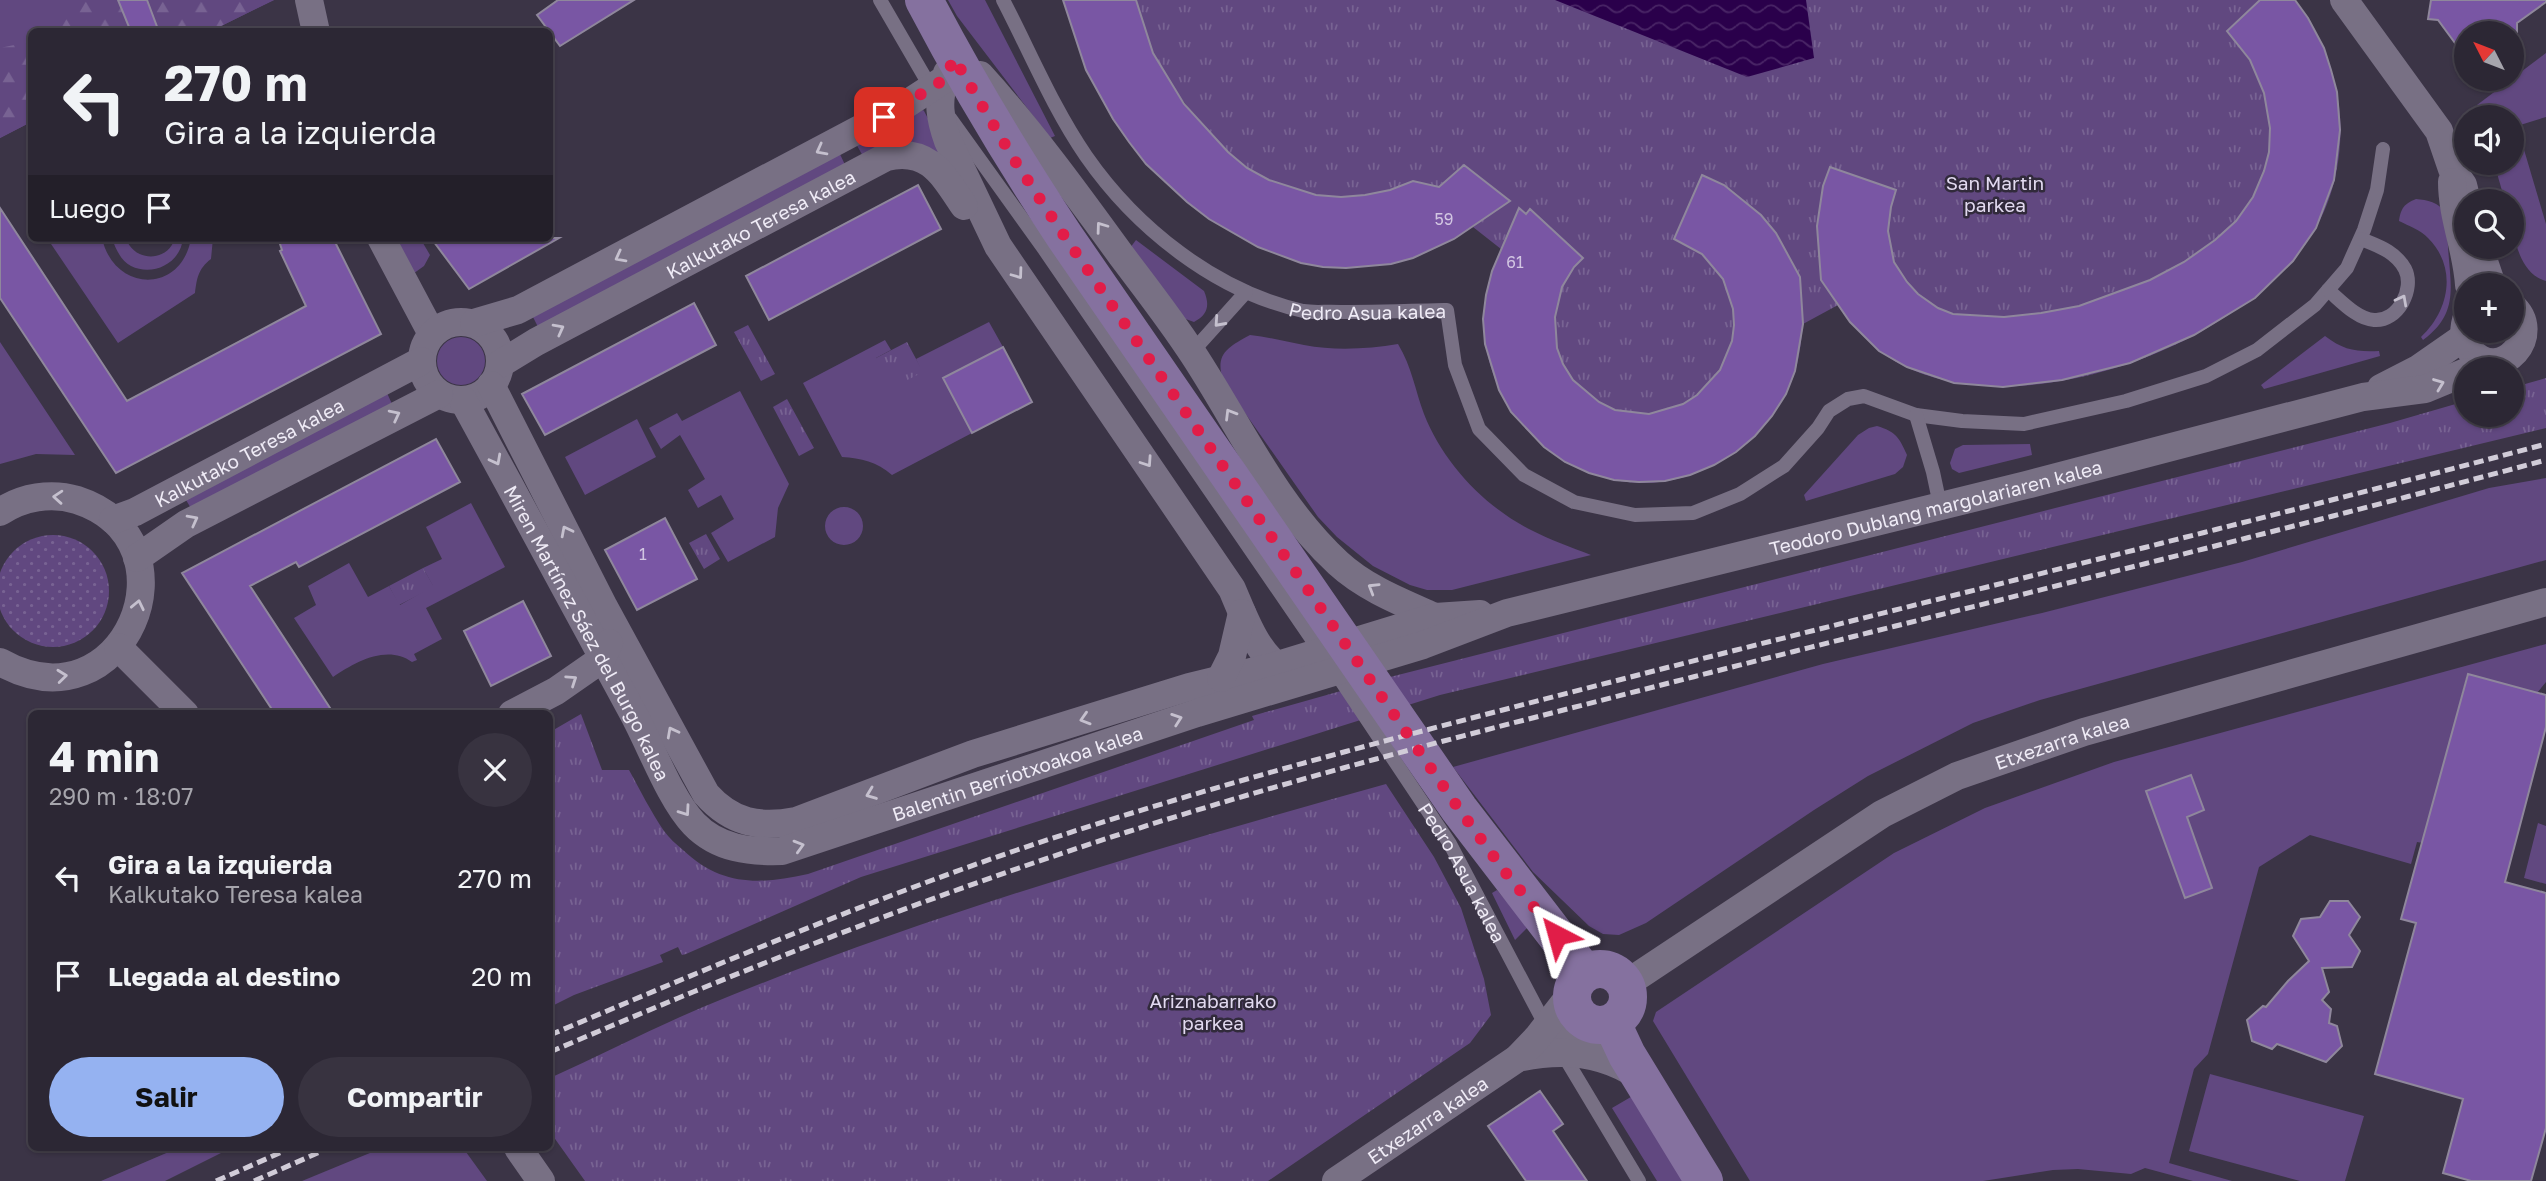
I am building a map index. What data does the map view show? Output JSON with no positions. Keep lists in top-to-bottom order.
{
  "streets": {
    "main road": ["Pedro Asua kalea"],
    "street": [
      "Kalkutako Teresa kalea",
      "Teodoro Dublang margolariaren kalea",
      "Miren Martínez Sáez del Burgo kalea",
      "Etxezarra kalea",
      "Balentin Berriotxoakoa kalea"
    ]
  },
  "crossings": [
    ["Kalkutako Teresa kalea", "Pedro Asua kalea"],
    ["Kalkutako Teresa kalea", "Miren Martínez Sáez del Burgo kalea"],
    ["Pedro Asua kalea", "Teodoro Dublang margolariaren kalea"],
    ["Pedro Asua kalea", "Etxezarra kalea"],
    ["Pedro Asua kalea", "Balentin Berriotxoakoa kalea"],
    ["Teodoro Dublang margolariaren kalea", "Balentin Berriotxoakoa kalea"],
    ["Miren Martínez Sáez del Burgo kalea", "Balentin Berriotxoakoa kalea"]
  ],
  "parks": ["San Martin parkea", "Ariznabarrako parkea"],
  "house_numbers": ["59", "61", "1"],
  "north": "top left",
  "page": {
    "map_buttons": ["+", "−"],
    "turn": ["270 m", "Gira a la izquierda"],
    "then": "Luego",
    "heading": ["4 min", "290 m · 18:07"],
    "list": [
      {
        "name": "Gira a la izquierda",
        "note": "Kalkutako Teresa kalea",
        "value": "270 m"
      },
      {
        "name": "Llegada al destino",
        "value": "20 m"
      }
    ],
    "buttons": ["Salir", "Compartir"]
  }
}
